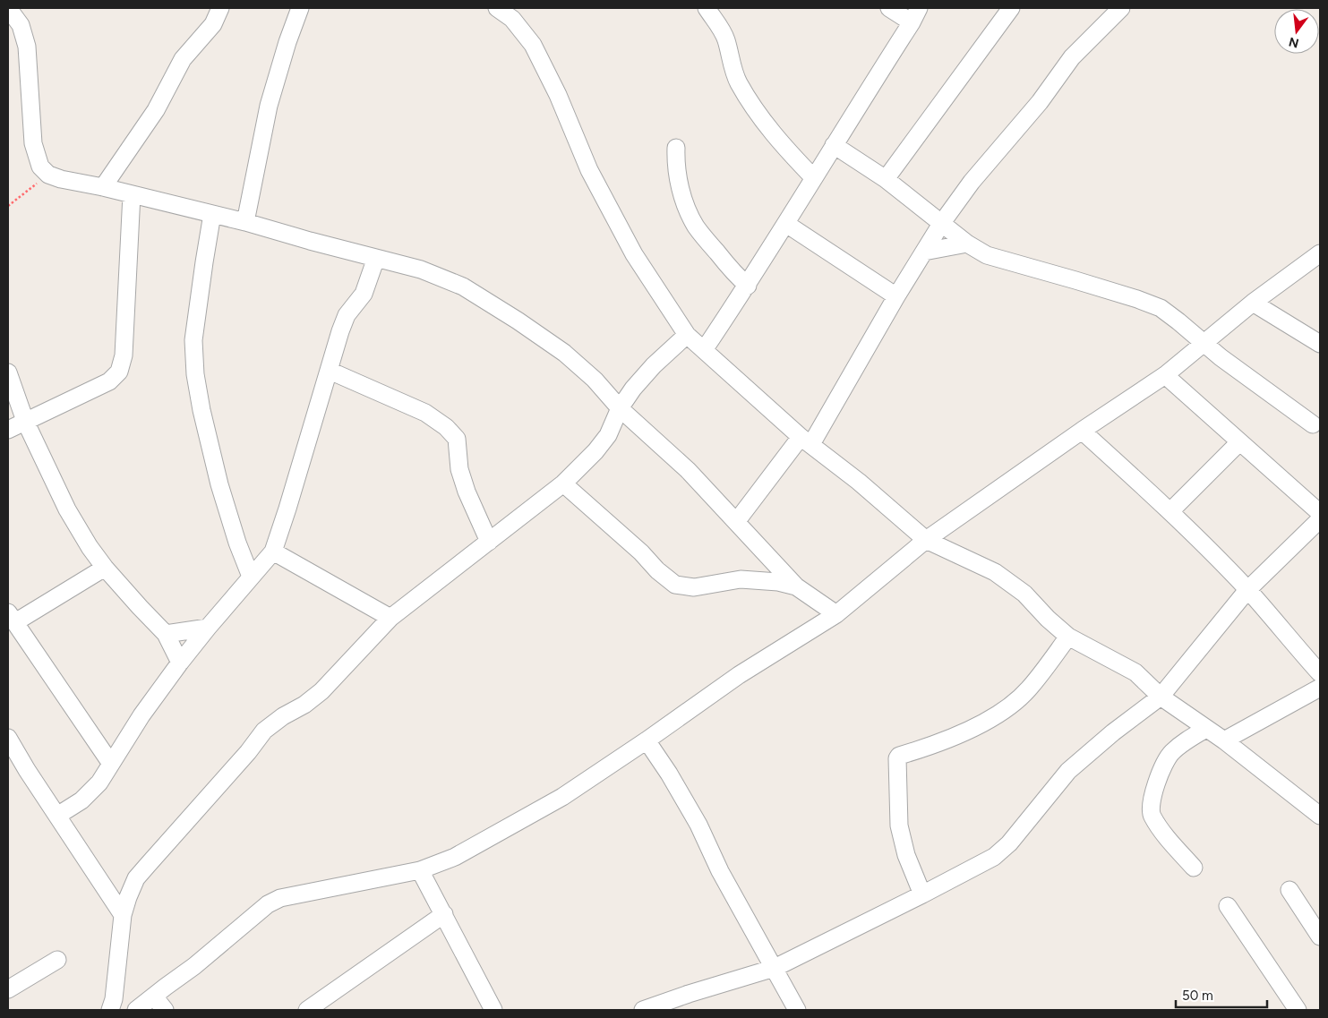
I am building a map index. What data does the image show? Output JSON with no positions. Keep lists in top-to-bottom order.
{
  "scale_bar": "50 m",
  "north": "bottom"
}
